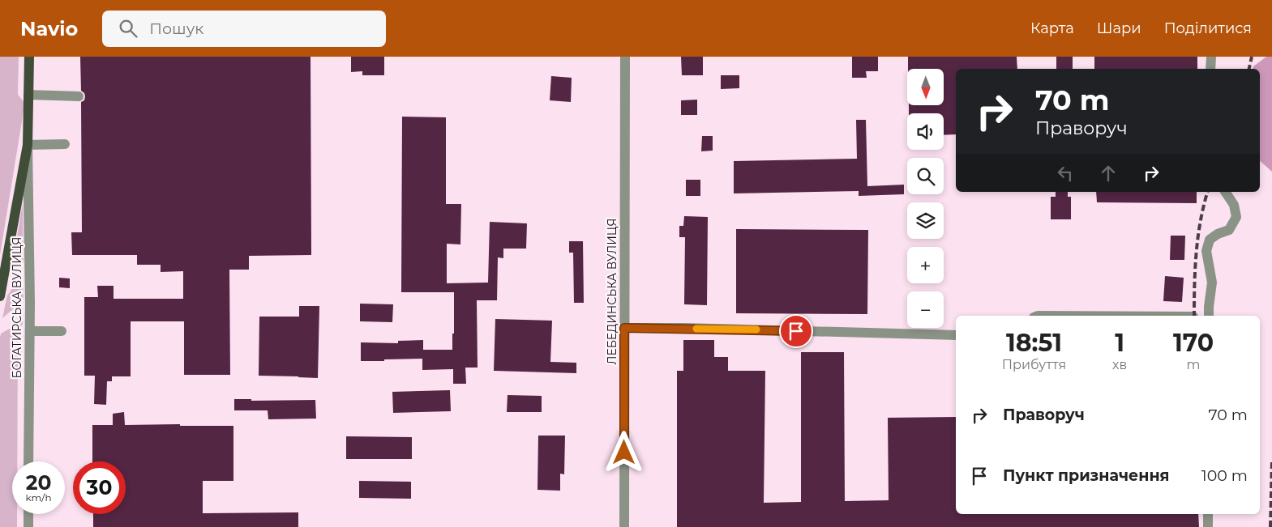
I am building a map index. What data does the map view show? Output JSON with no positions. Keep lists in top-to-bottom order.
{
  "streets": {
    "main road": ["БОГАТИРСЬКА ВУЛИЦЯ"],
    "street": ["ЛЕБЕДИНСЬКА ВУЛИЦЯ"]
  },
  "north": "bottom",
  "page": {
    "header": "Navio",
    "search": "Пошук",
    "nav": ["Карта", "Шари", "Поділитися"],
    "map_buttons": ["+", "−"],
    "turn": ["70 m", "Праворуч"],
    "eta": [
      "18:51",
      "Прибуття",
      "1",
      "хв",
      "170",
      "m"
    ],
    "list": [
      {
        "name": "Праворуч",
        "value": "70 m"
      },
      {
        "name": "Пункт призначення",
        "value": "100 m"
      }
    ],
    "speed": "20 km/h",
    "limit": "30"
  }
}
